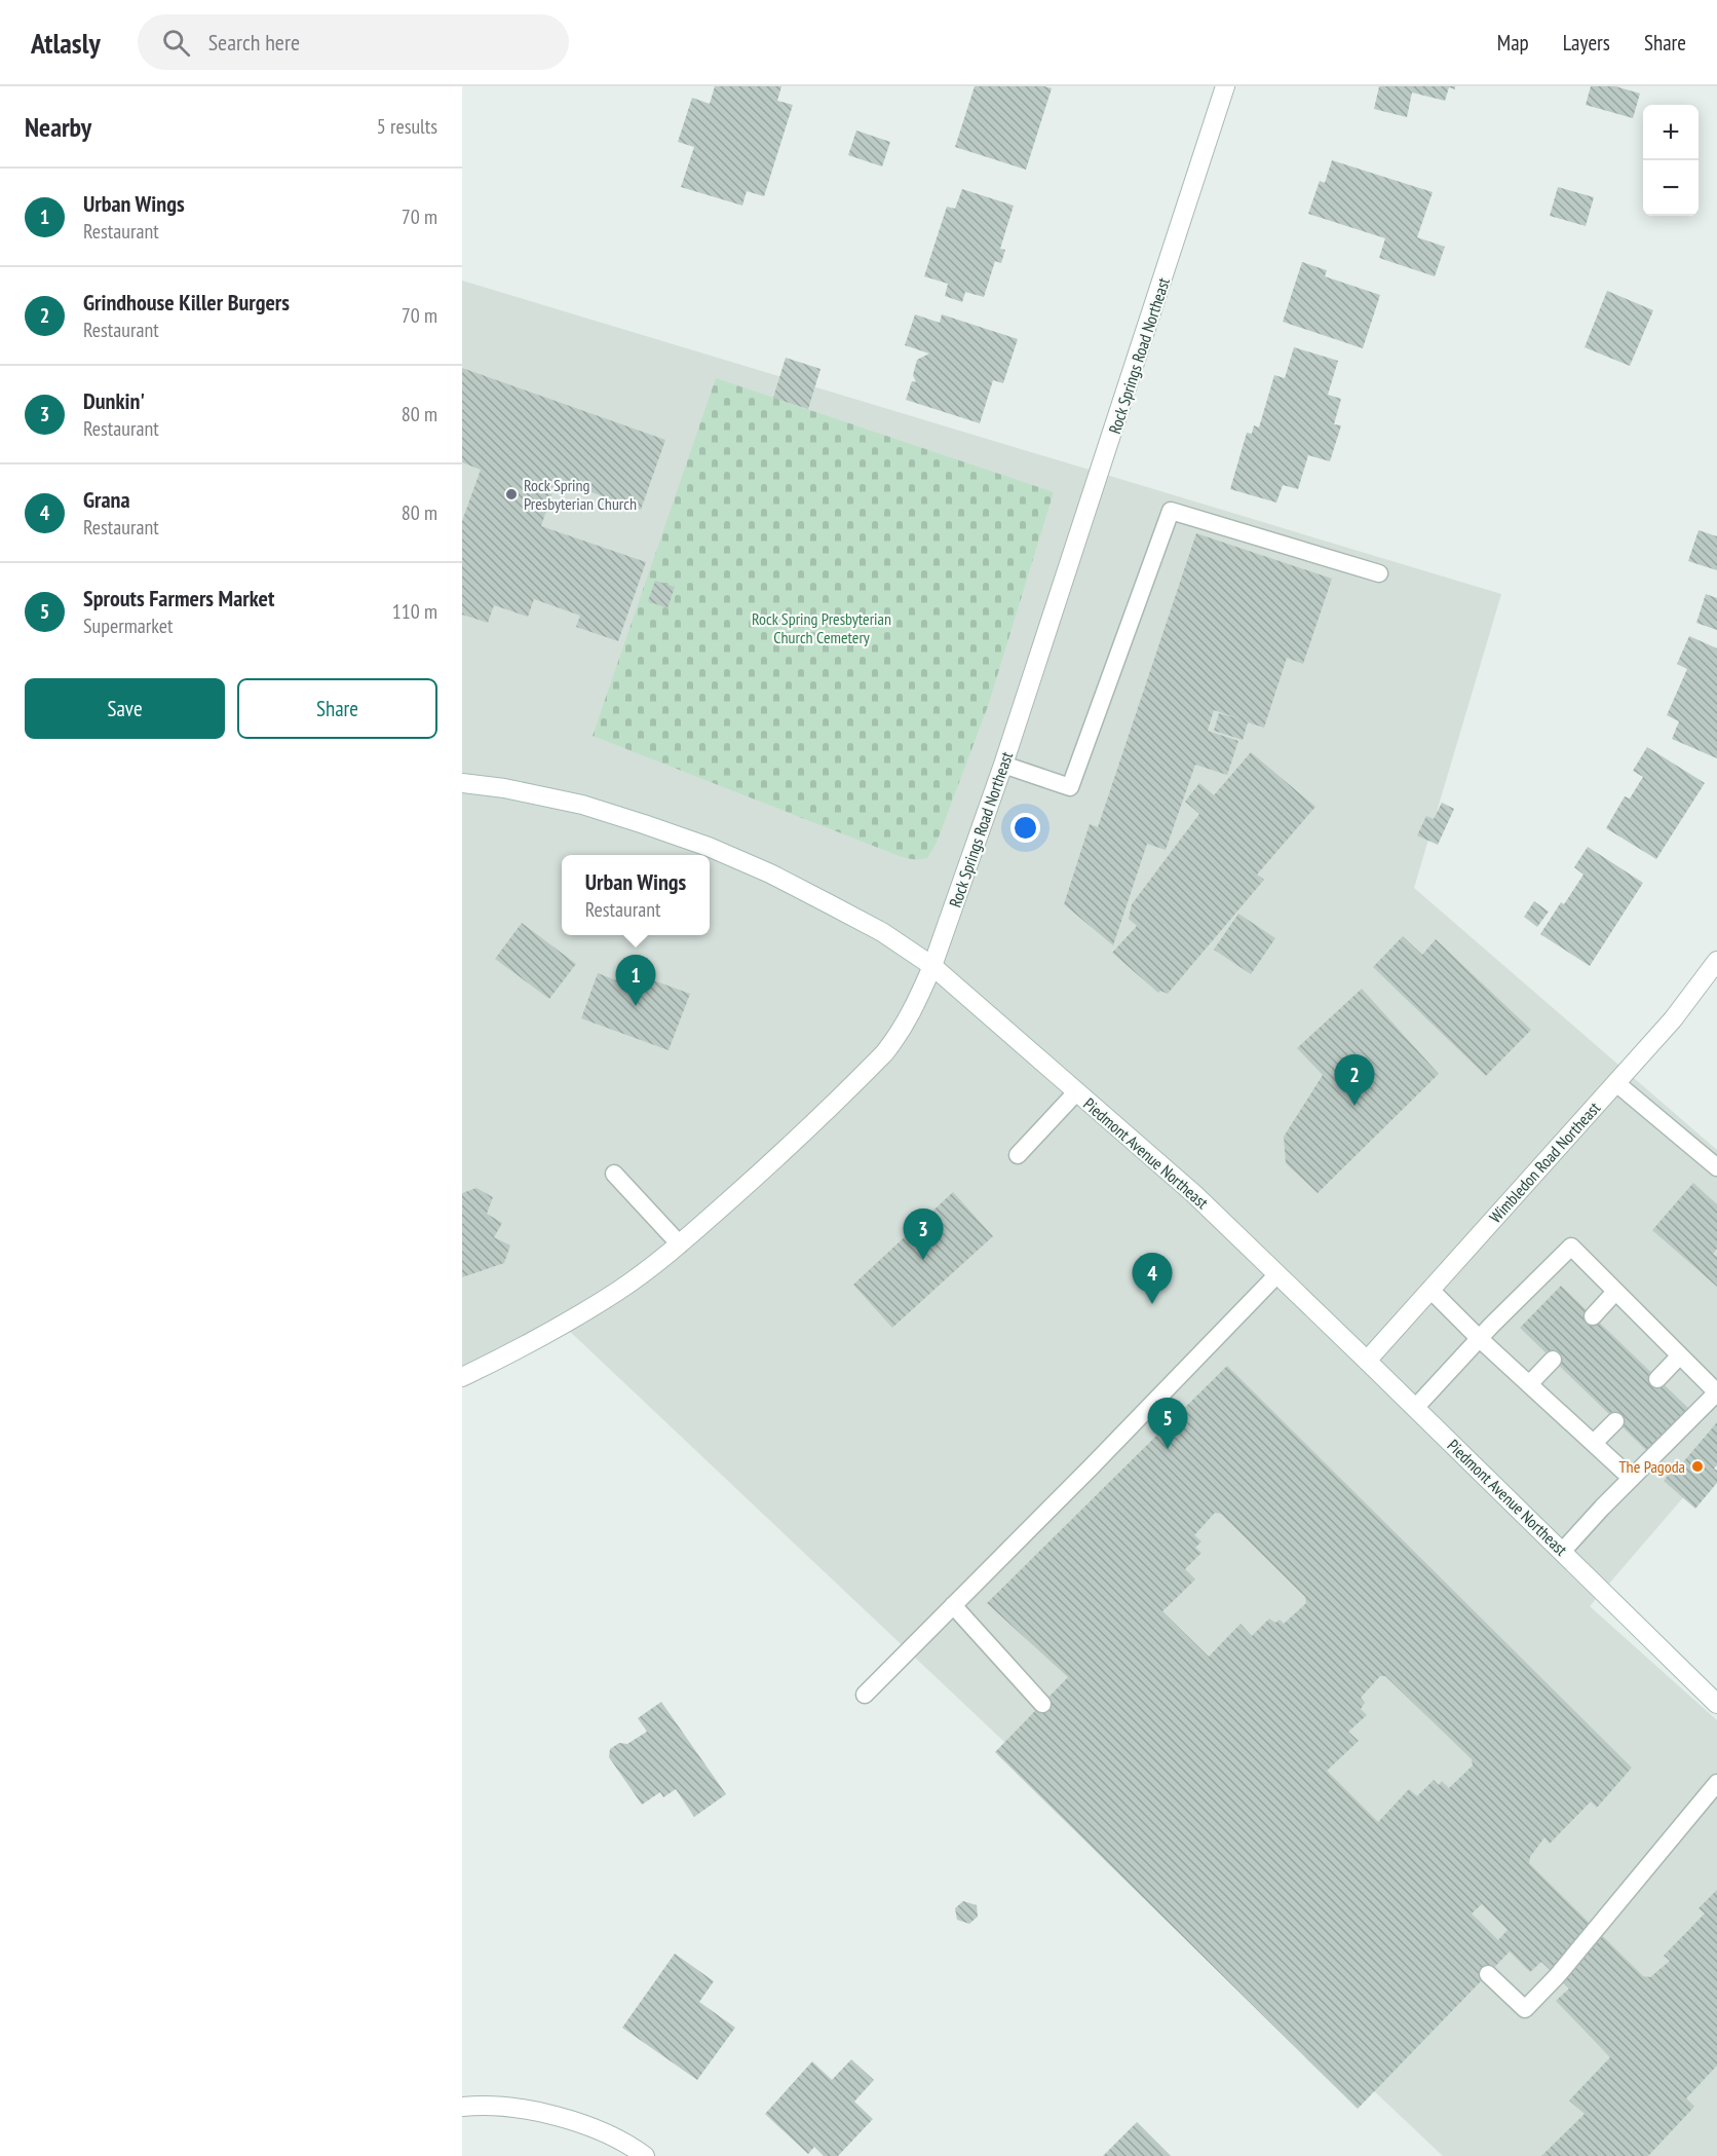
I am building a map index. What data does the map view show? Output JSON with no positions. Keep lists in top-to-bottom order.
{
  "streets": {
    "street": ["Rock Springs Road Northeast", "Piedmont Avenue Northeast", "Wimbledon Road Northeast"]
  },
  "crossings": [
    ["Rock Springs Road Northeast", "Piedmont Avenue Northeast"],
    ["Piedmont Avenue Northeast", "Wimbledon Road Northeast"]
  ],
  "parks": ["Rock Spring Presbyterian Church Cemetery"],
  "places": ["Rock Spring Presbyterian Church", "The Pagoda"],
  "page": {
    "header": "Atlasly",
    "search": "Search here",
    "nav": ["Map", "Layers", "Share"],
    "heading": ["Nearby", "5 results"],
    "map_buttons": ["+", "−"],
    "list": [
      {
        "mark": "1",
        "name": "Urban Wings",
        "note": "Restaurant",
        "value": "70 m"
      },
      {
        "mark": "2",
        "name": "Grindhouse Killer Burgers",
        "note": "Restaurant",
        "value": "70 m"
      },
      {
        "mark": "3",
        "name": "Dunkin'",
        "note": "Restaurant",
        "value": "80 m"
      },
      {
        "mark": "4",
        "name": "Grana",
        "note": "Restaurant",
        "value": "80 m"
      },
      {
        "mark": "5",
        "name": "Sprouts Farmers Market",
        "note": "Supermarket",
        "value": "110 m"
      }
    ],
    "buttons": ["Save", "Share"],
    "popup": ["Urban Wings", "Restaurant"],
    "pins": [
      "1",
      "2",
      "3",
      "4",
      "5"
    ]
  }
}
